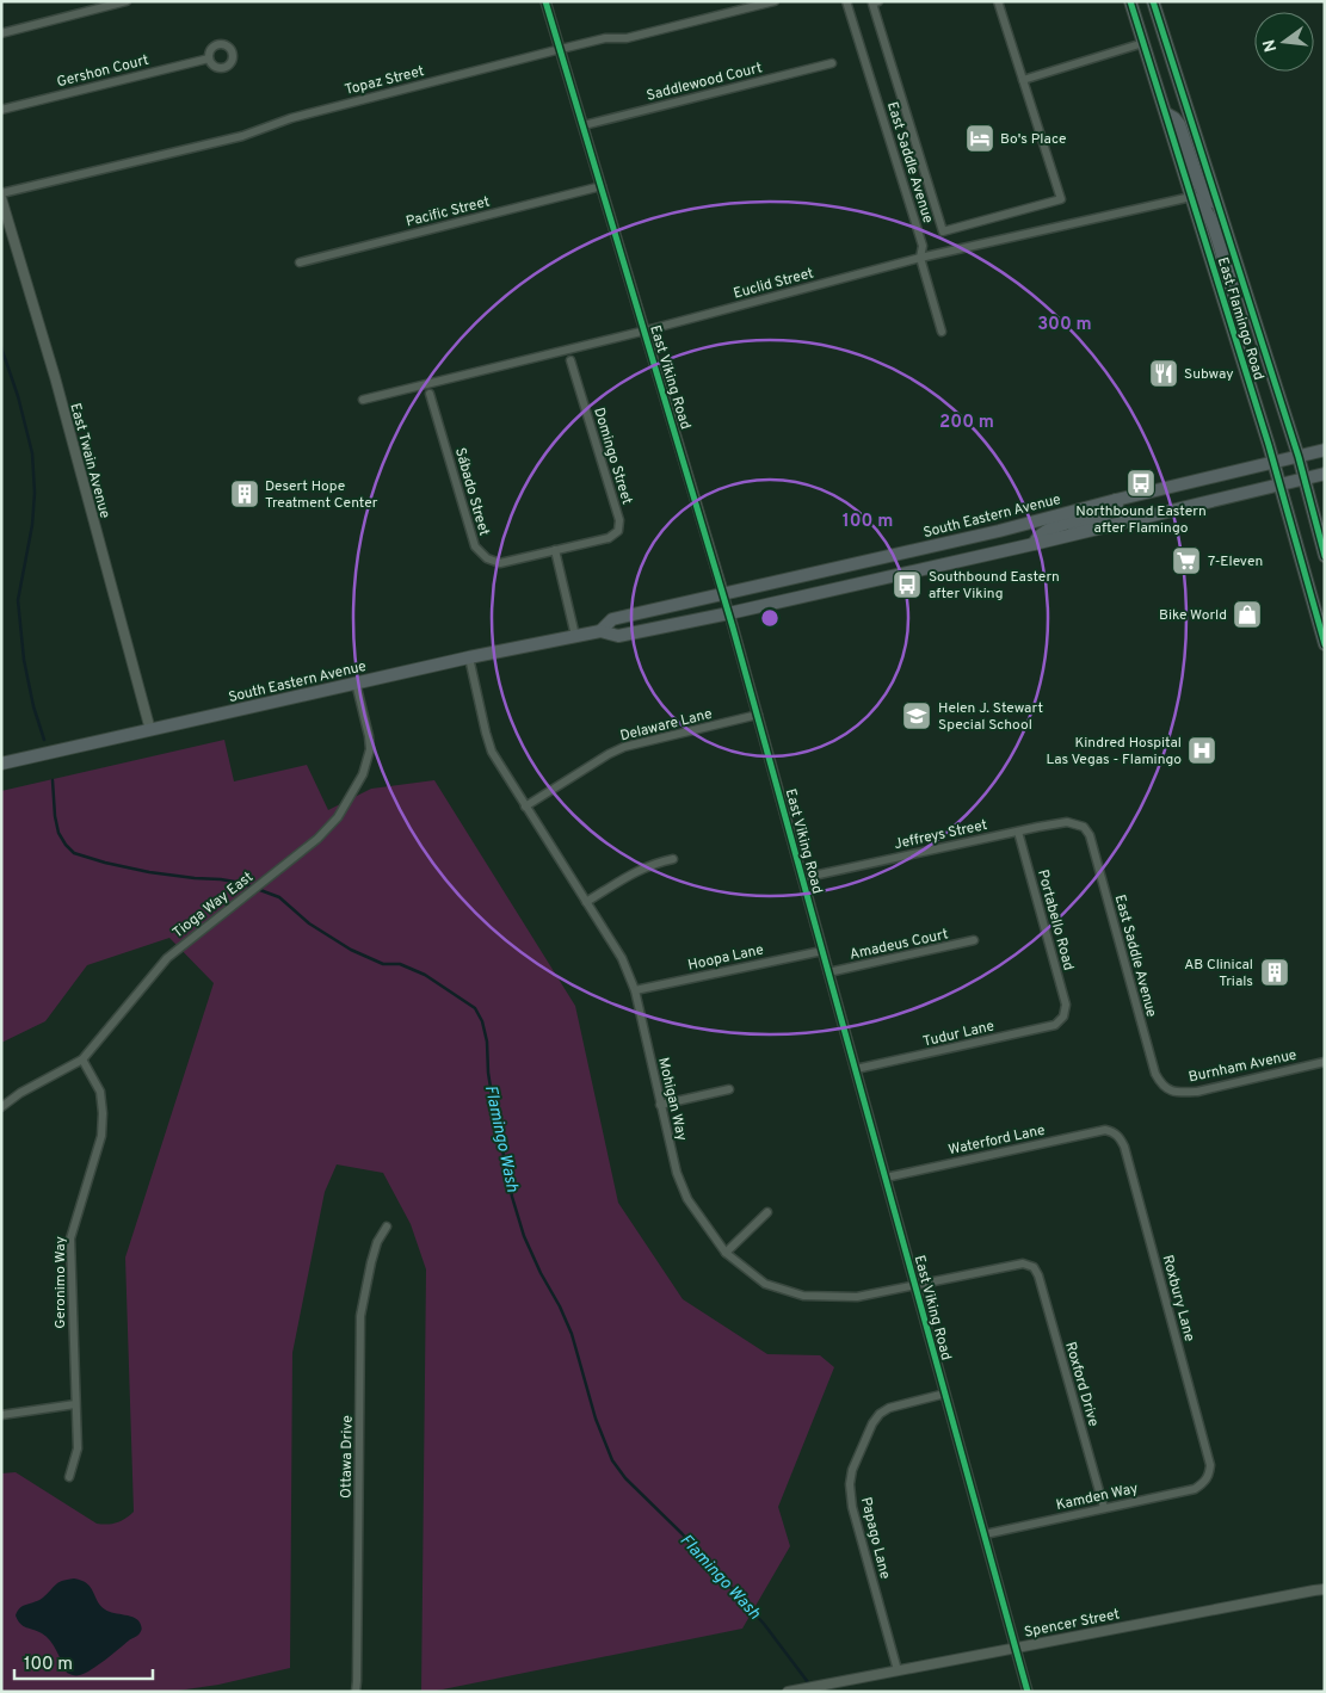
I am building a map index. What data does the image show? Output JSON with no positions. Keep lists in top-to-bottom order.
{
  "streets": {
    "main road": ["East Flamingo Road", "South Eastern Avenue"],
    "street": [
      "Gershon Court",
      "Topaz Street",
      "Saddlewood Court",
      "East Saddle Avenue",
      "Pacific Street",
      "Euclid Street",
      "East Viking Road",
      "Domingo Street",
      "East Twain Avenue",
      "Sábado Street",
      "Delaware Lane",
      "Jeffreys Street",
      "Tioga Way East",
      "Portabello Road",
      "Amadeus Court",
      "Hoopa Lane",
      "Tudur Lane",
      "Burnham Avenue",
      "Mohigan Way",
      "Waterford Lane",
      "Geronimo Way",
      "Roxbury Lane",
      "Roxford Drive",
      "Ottawa Drive",
      "Kamden Way",
      "Papago Lane",
      "Spencer Street"
    ]
  },
  "crossings": [
    ["Topaz Street", "East Viking Road"],
    ["Saddlewood Court", "East Viking Road"],
    ["East Saddle Avenue", "Euclid Street"],
    ["East Saddle Avenue", "Jeffreys Street"],
    ["East Saddle Avenue", "Burnham Avenue"],
    ["Pacific Street", "East Viking Road"],
    ["Euclid Street", "East Flamingo Road"],
    ["Euclid Street", "East Viking Road"],
    ["East Flamingo Road", "South Eastern Avenue"],
    ["East Viking Road", "South Eastern Avenue"],
    ["East Viking Road", "Delaware Lane"],
    ["East Viking Road", "Jeffreys Street"],
    ["East Viking Road", "Amadeus Court"],
    ["East Viking Road", "Hoopa Lane"],
    ["East Viking Road", "Tudur Lane"],
    ["East Viking Road", "Mohigan Way"],
    ["East Viking Road", "Waterford Lane"],
    ["East Viking Road", "Kamden Way"],
    ["East Viking Road", "Papago Lane"],
    ["East Viking Road", "Spencer Street"],
    ["Domingo Street", "Sábado Street"],
    ["East Twain Avenue", "South Eastern Avenue"],
    ["South Eastern Avenue", "Tioga Way East"],
    ["South Eastern Avenue", "Mohigan Way"],
    ["Delaware Lane", "Mohigan Way"],
    ["Jeffreys Street", "Portabello Road"],
    ["Tioga Way East", "Geronimo Way"],
    ["Portabello Road", "Tudur Lane"],
    ["Hoopa Lane", "Mohigan Way"],
    ["Mohigan Way", "Roxford Drive"],
    ["Waterford Lane", "Roxbury Lane"],
    ["Roxbury Lane", "Kamden Way"],
    ["Roxford Drive", "Kamden Way"],
    ["Papago Lane", "Spencer Street"]
  ],
  "water": ["Flamingo Wash"],
  "places": {
    "hotel": ["Bo's Place"],
    "restaurant": ["Subway"],
    "bus stop": ["Northbound Eastern after Flamingo", "Southbound Eastern after Viking"],
    "building": ["Desert Hope Treatment Center", "AB Clinical Trials"],
    "supermarket": ["7-Eleven"],
    "shop": ["Bike World"],
    "school or university": ["Helen J. Stewart Special School"],
    "hospital": ["Kindred Hospital Las Vegas - Flamingo"]
  },
  "scale_bar": "100 m",
  "north": "left",
  "rings": ["300 m", "200 m", "100 m"]
}
